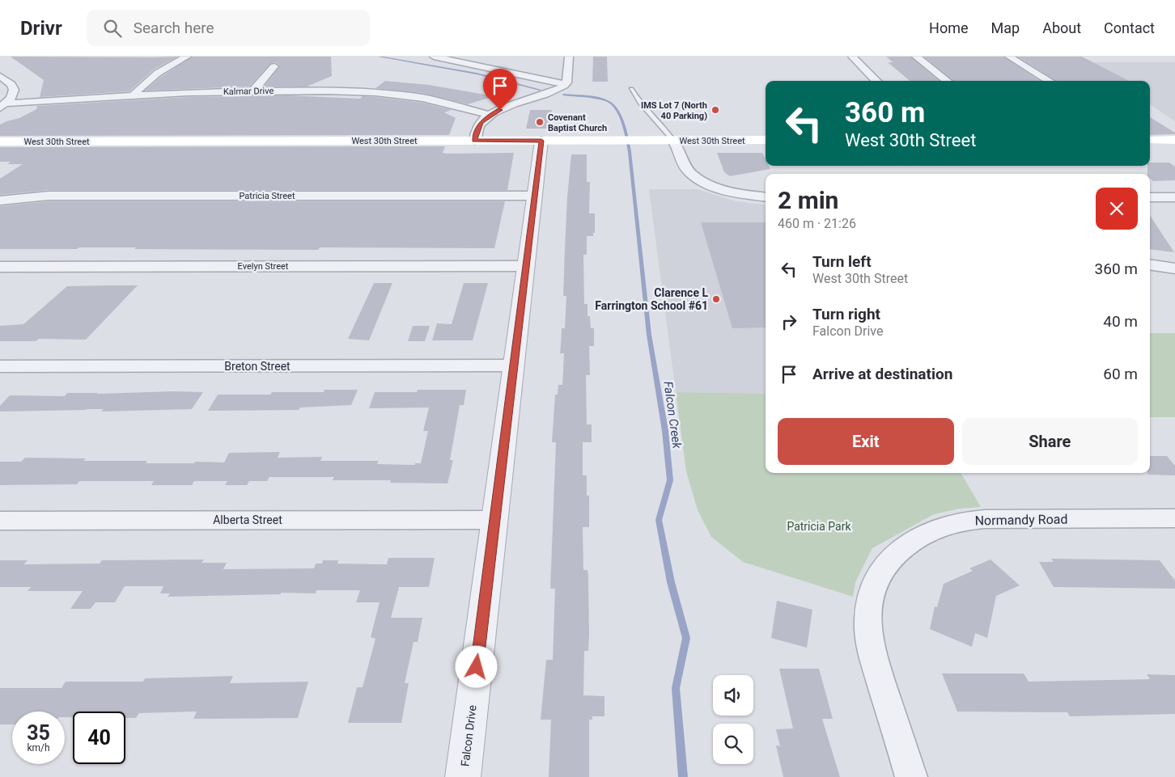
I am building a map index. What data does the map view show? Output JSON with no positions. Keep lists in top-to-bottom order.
{
  "streets": {
    "main road": ["West 30th Street"],
    "street": [
      "Kalmar Drive",
      "Patricia Street",
      "Evelyn Street",
      "Breton Street",
      "Alberta Street",
      "Normandy Road",
      "Falcon Drive"
    ]
  },
  "crossings": [
    ["West 30th Street", "Falcon Drive"],
    ["Patricia Street", "Falcon Drive"],
    ["Evelyn Street", "Falcon Drive"],
    ["Breton Street", "Falcon Drive"],
    ["Alberta Street", "Falcon Drive"]
  ],
  "water": ["Falcon Creek"],
  "parks": ["Patricia Park"],
  "places": ["IMS Lot 7 (North 40 Parking)", "Covenant Baptist Church", "Clarence L Farrington School #61"],
  "page": {
    "header": "Drivr",
    "search": "Search here",
    "nav": [
      "Home",
      "Map",
      "About",
      "Contact"
    ],
    "turn": ["360 m", "West 30th Street"],
    "heading": ["2 min", "460 m · 21:26"],
    "list": [
      {
        "name": "Turn left",
        "note": "West 30th Street",
        "value": "360 m"
      },
      {
        "name": "Turn right",
        "note": "Falcon Drive",
        "value": "40 m"
      },
      {
        "name": "Arrive at destination",
        "value": "60 m"
      }
    ],
    "buttons": ["Exit", "Share"],
    "speed": "35 km/h",
    "limit": "40"
  }
}
